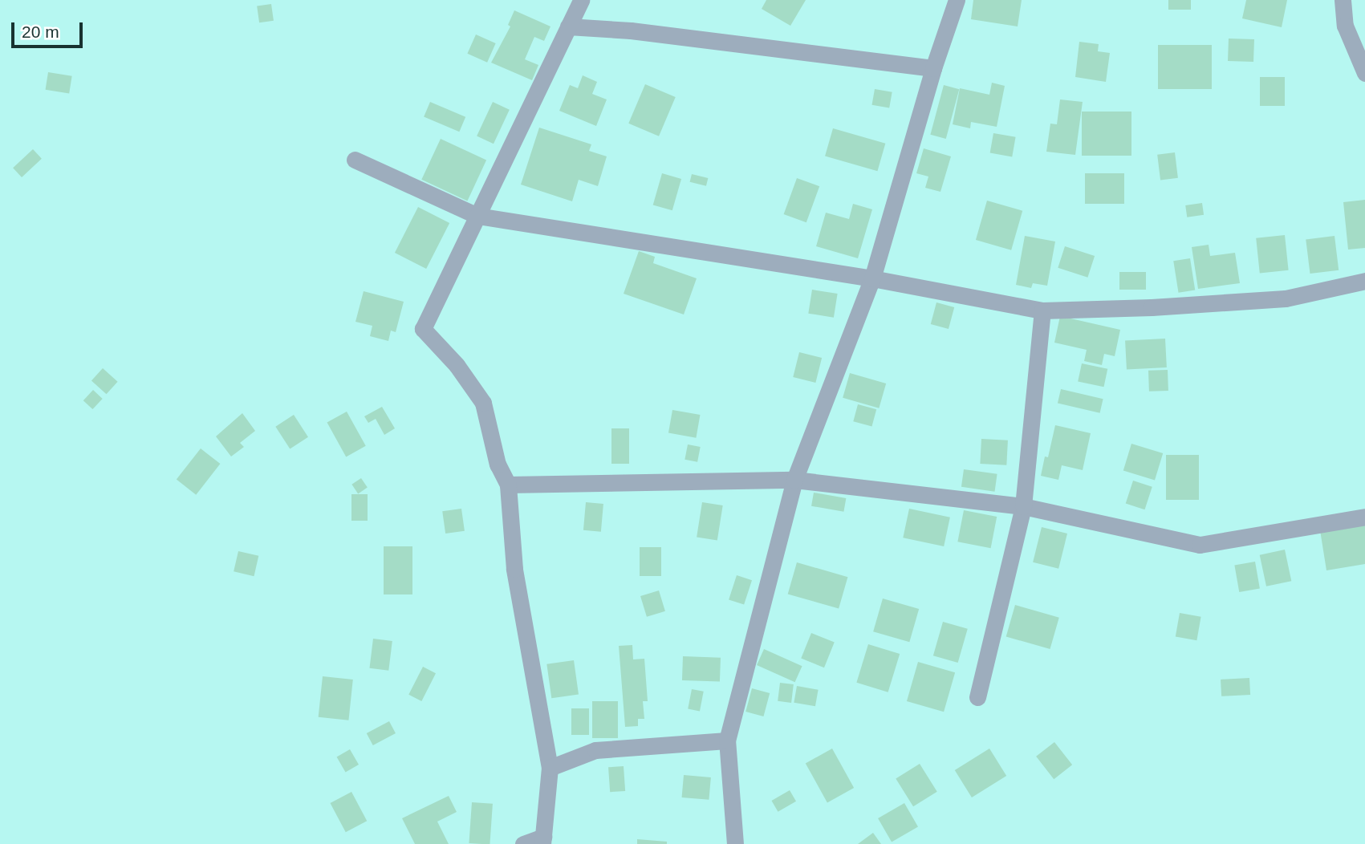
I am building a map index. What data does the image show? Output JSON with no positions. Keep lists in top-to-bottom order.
{
  "scale_bar": "20 m"
}
